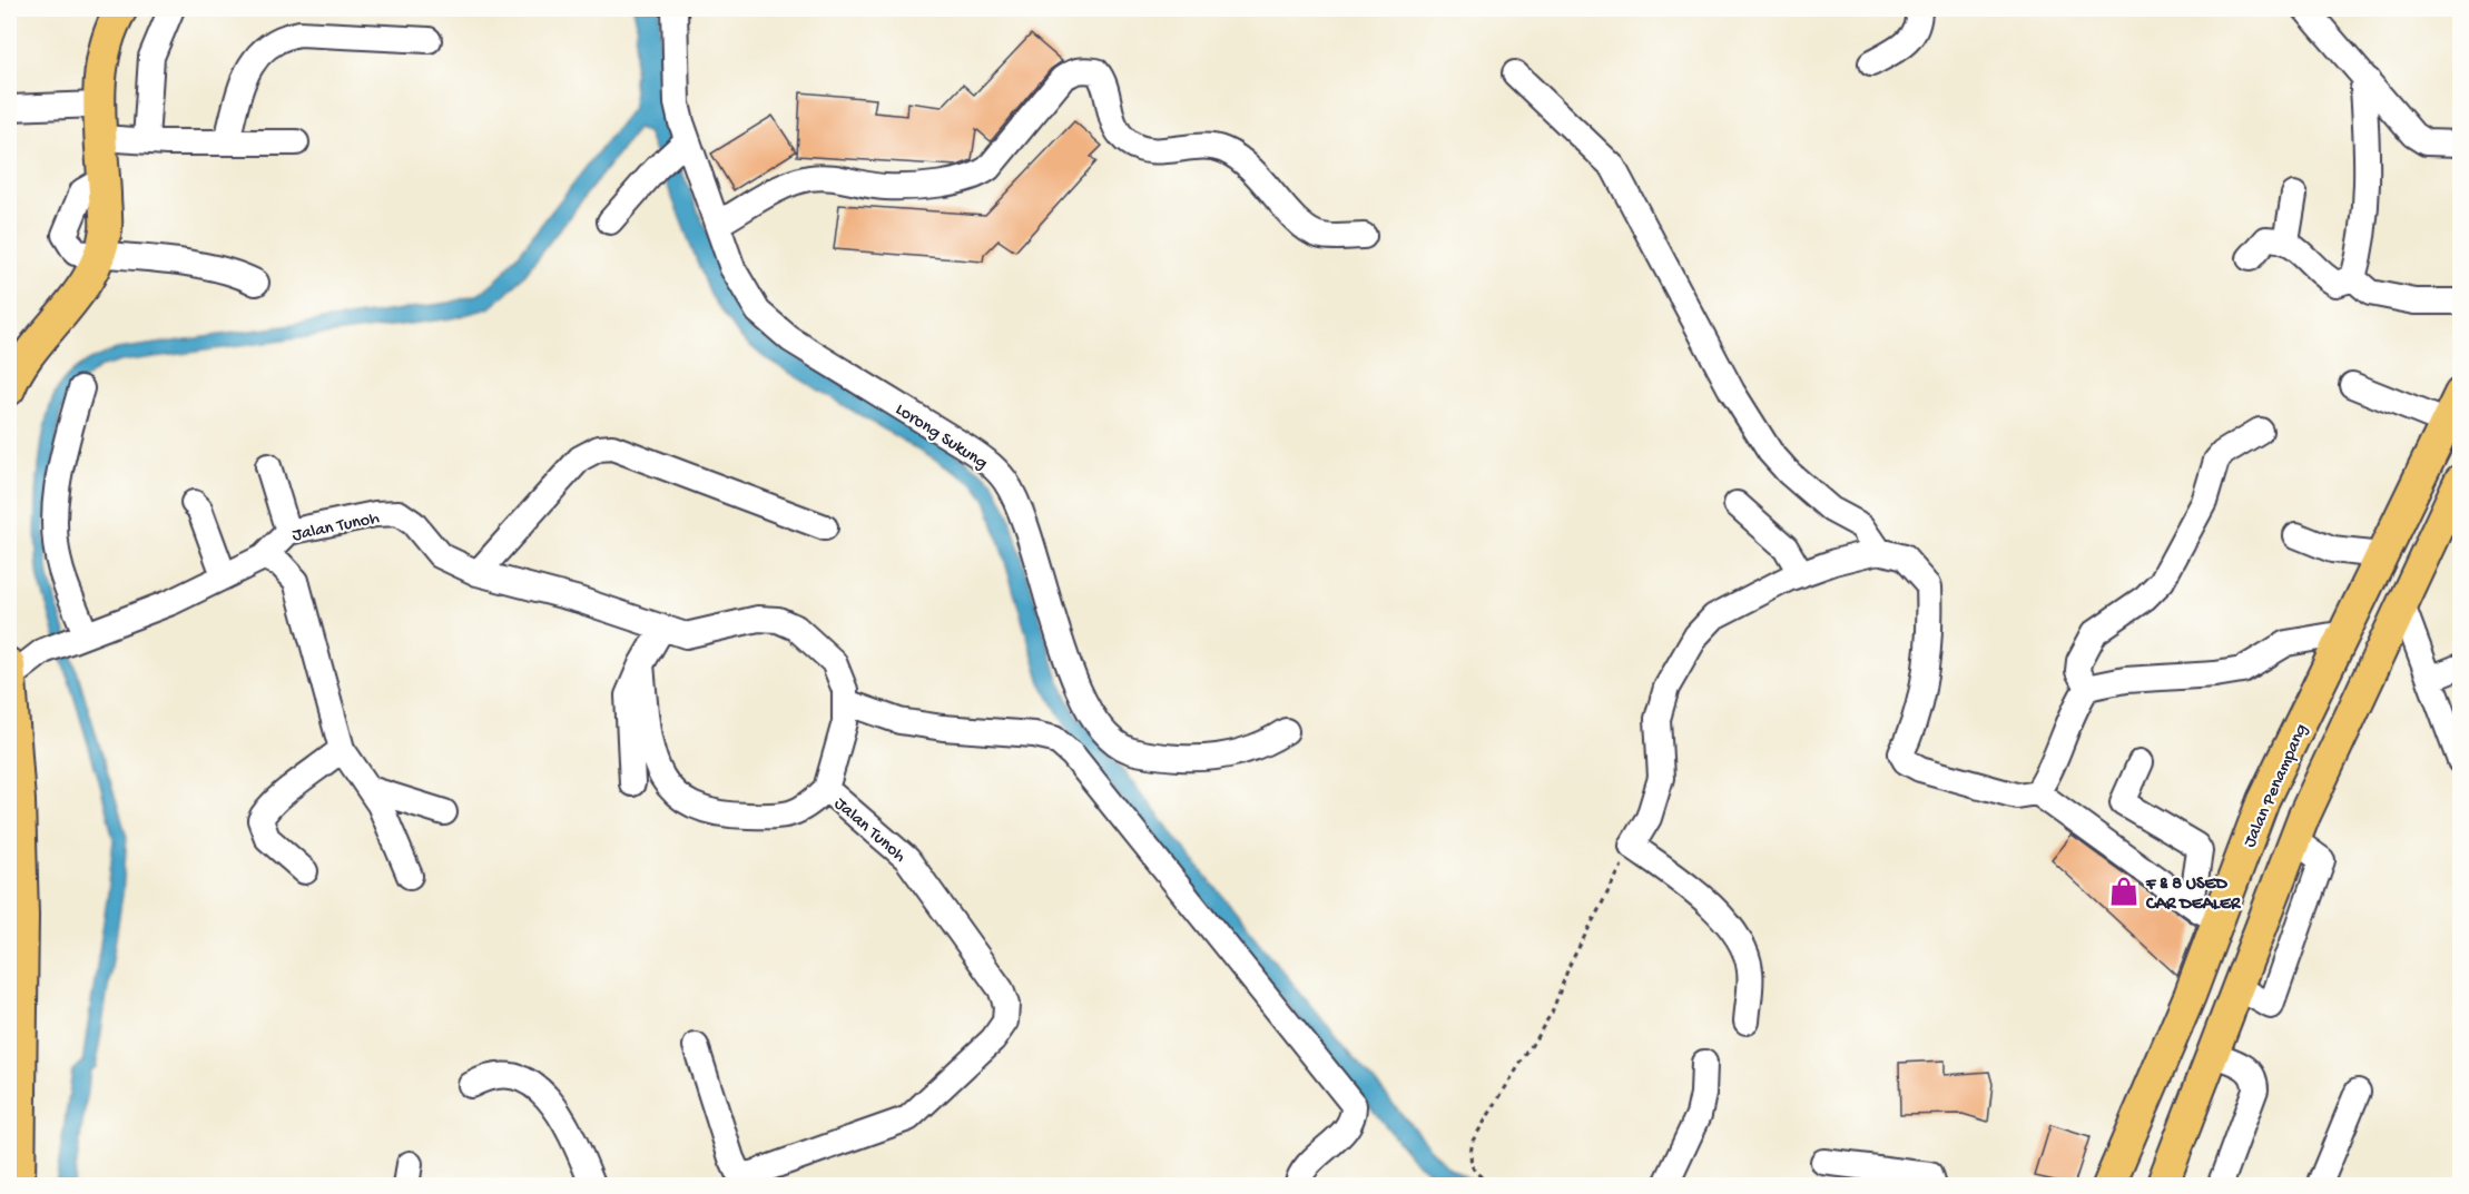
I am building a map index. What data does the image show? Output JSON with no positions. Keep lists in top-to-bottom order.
{
  "streets": {
    "main road": ["Jalan Penampang"],
    "street": ["Lorong Sukung", "Jalan Tunoh"]
  },
  "places": {
    "shop": ["F & 8 USED CAR DEALER"]
  }
}
